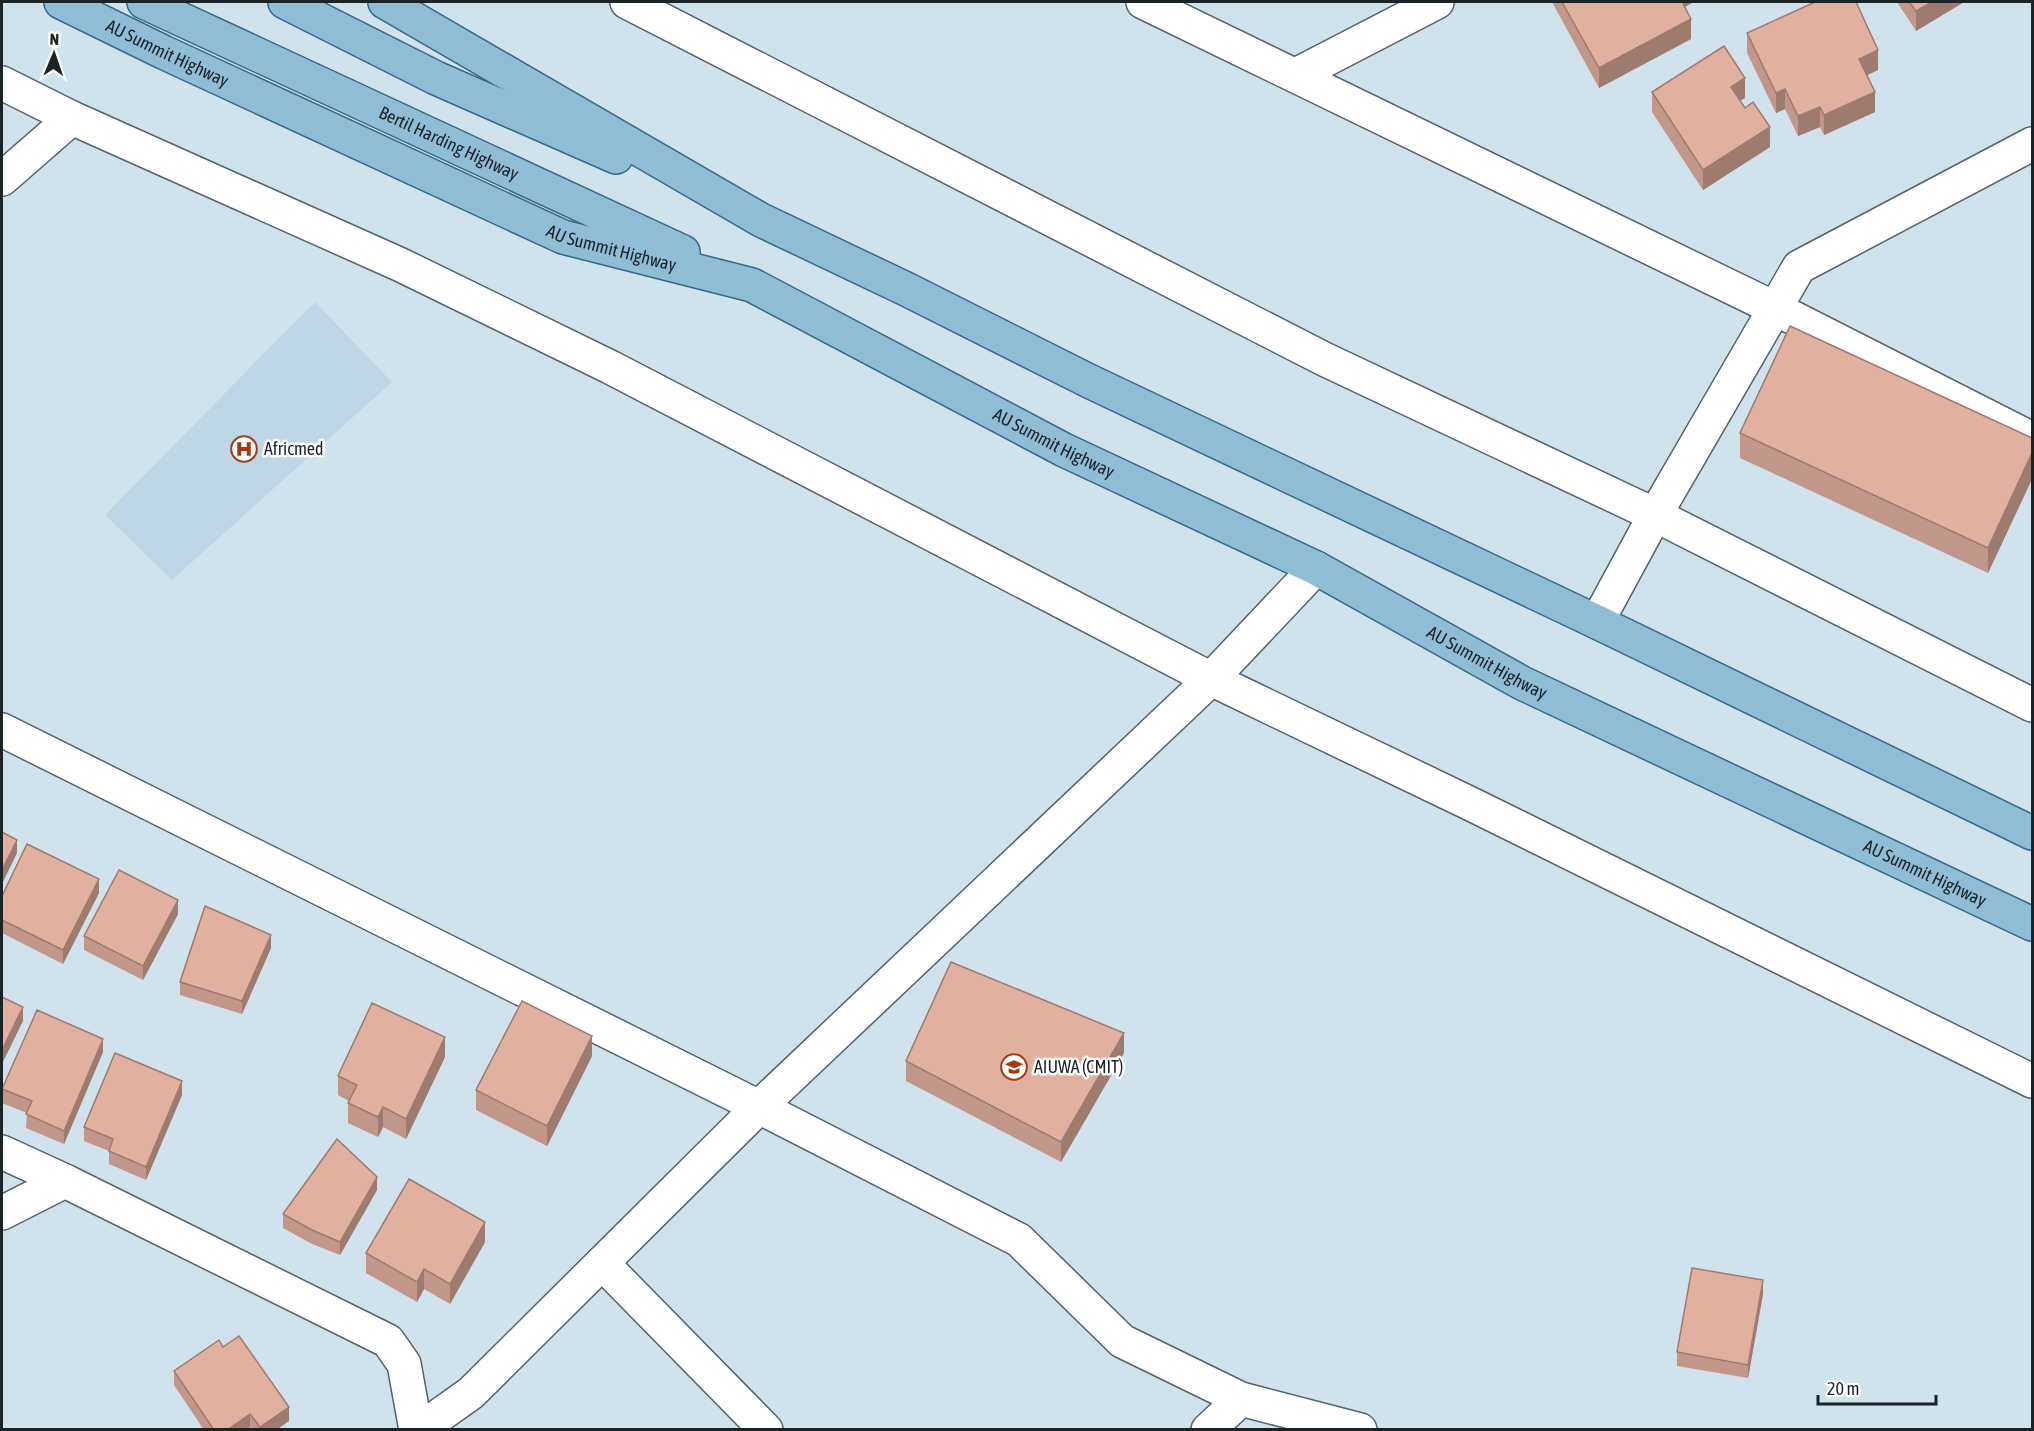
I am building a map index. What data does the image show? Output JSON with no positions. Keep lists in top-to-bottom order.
{
  "streets": {
    "main road": ["AU Summit Highway", "Bertil Harding Highway"]
  },
  "crossings": [
    ["AU Summit Highway", "Bertil Harding Highway"]
  ],
  "places": {
    "hospital": ["Africmed"],
    "school or university": ["AIUWA (CMIT)"]
  },
  "scale_bar": "20 m",
  "north": "top"
}
